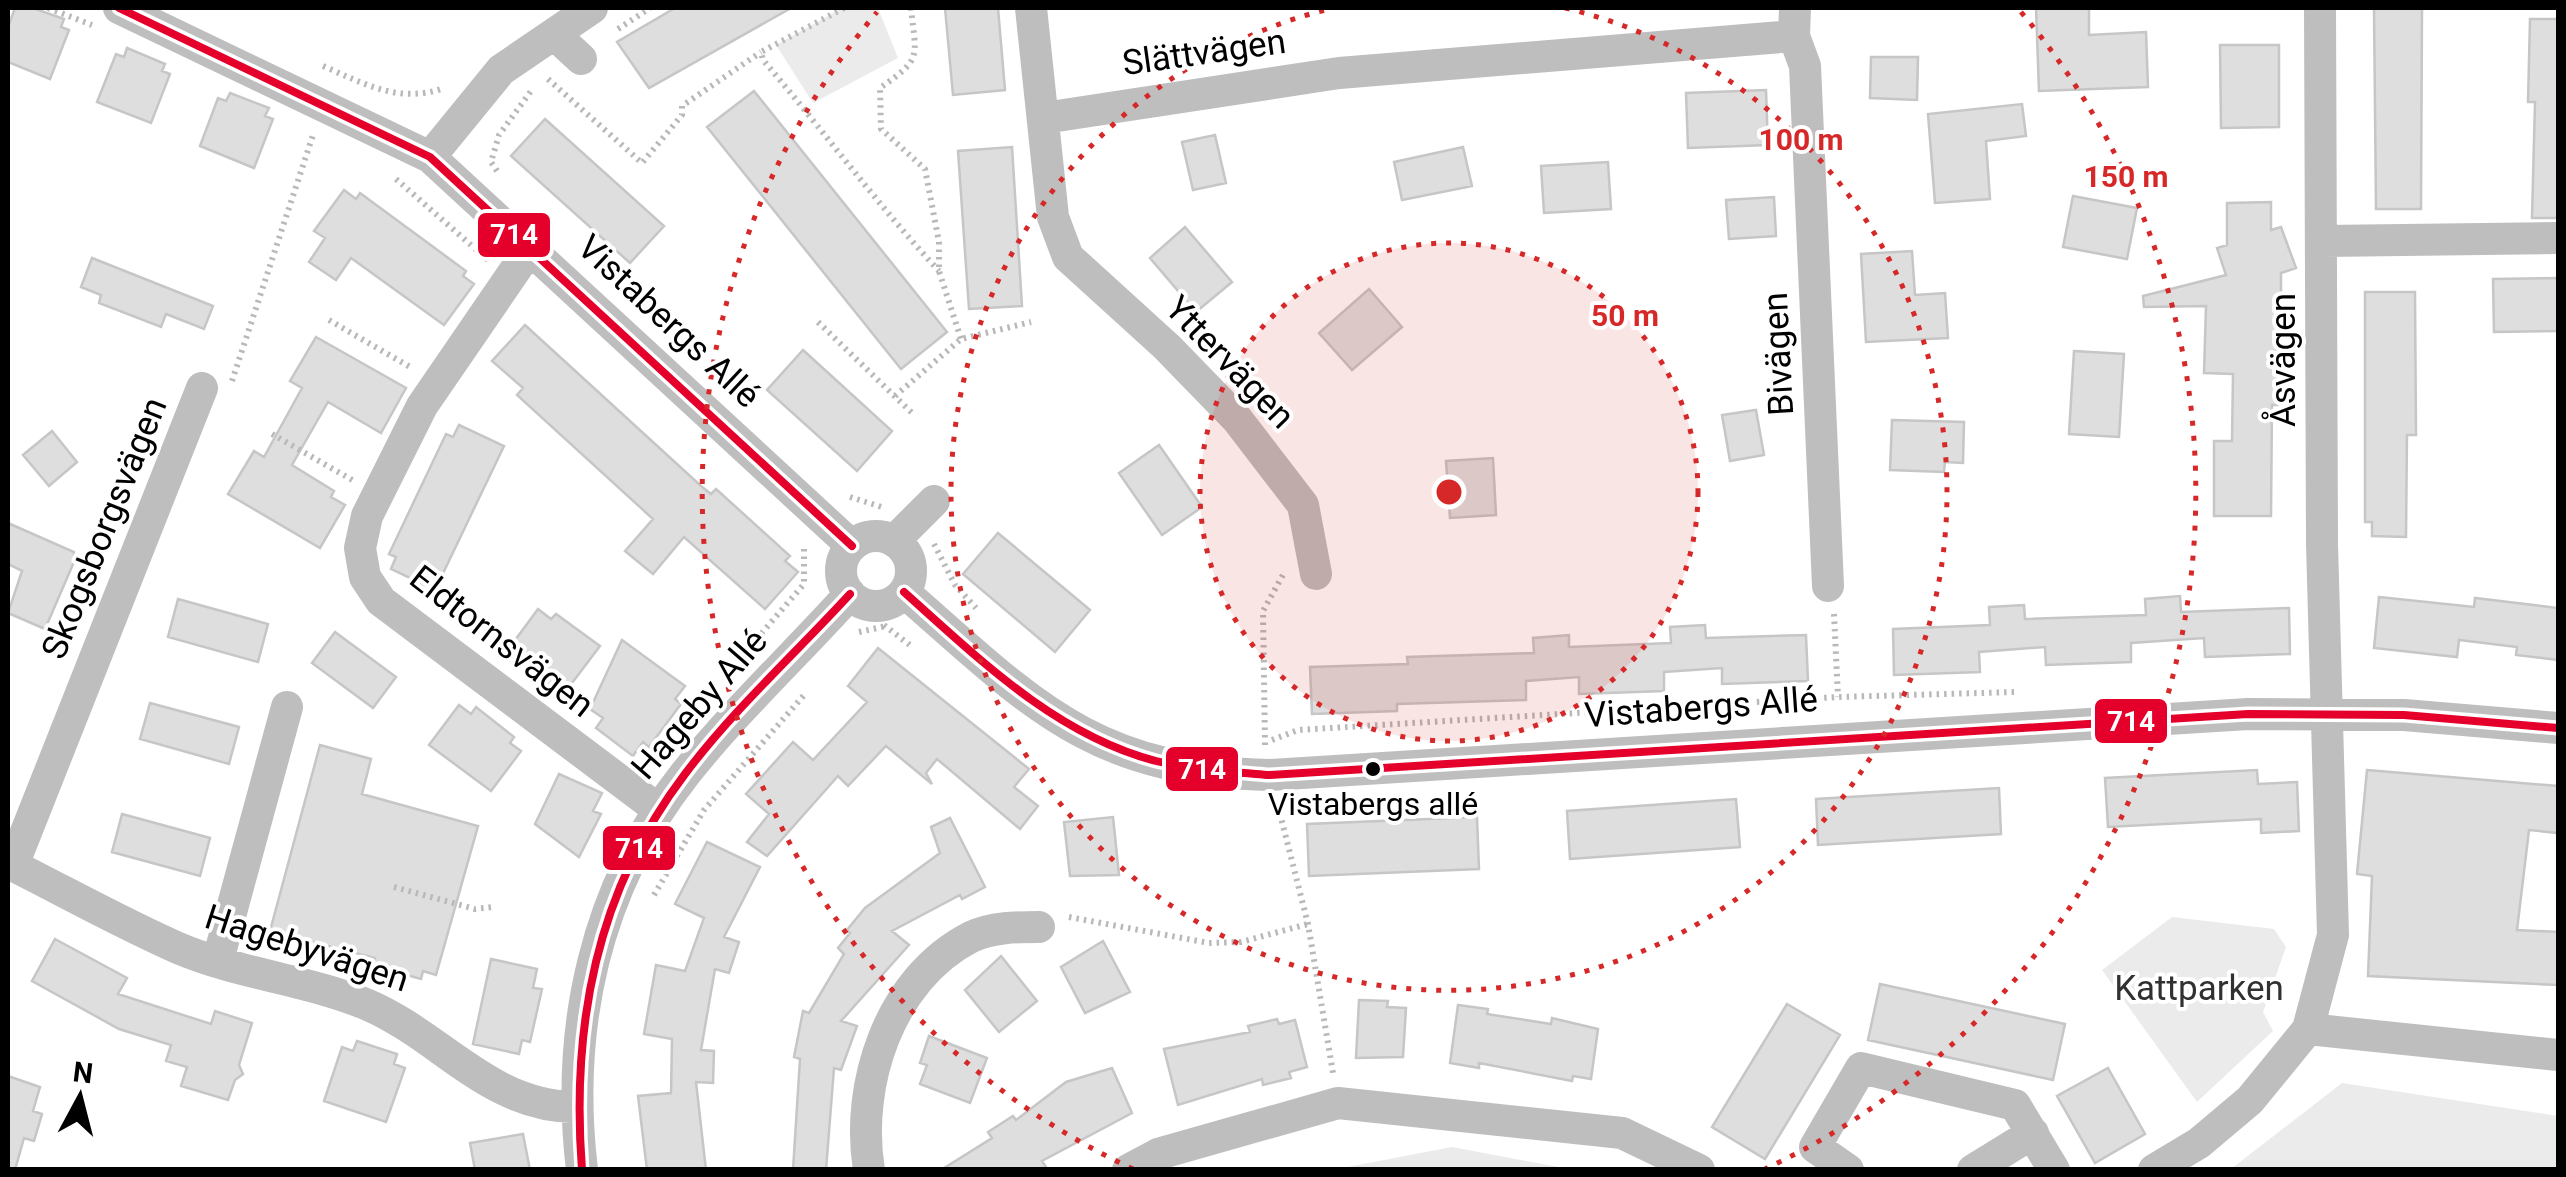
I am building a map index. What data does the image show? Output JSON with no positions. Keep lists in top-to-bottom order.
{
  "streets": {
    "street": [
      "Slättvägen",
      "Vistabergs Allé",
      "Bivägen",
      "Åsvägen",
      "Yttervägen",
      "Skogsborgsvägen",
      "Eldtornsvägen",
      "Hageby Allé",
      "Hagebyvägen"
    ]
  },
  "crossings": [
    ["Slättvägen", "Bivägen"],
    ["Slättvägen", "Yttervägen"],
    ["Vistabergs Allé", "Åsvägen"],
    ["Vistabergs Allé", "Eldtornsvägen"],
    ["Vistabergs Allé", "Hageby Allé"],
    ["Skogsborgsvägen", "Hagebyvägen"],
    ["Eldtornsvägen", "Hageby Allé"],
    ["Hageby Allé", "Hagebyvägen"]
  ],
  "parks": ["Kattparken"],
  "places": ["Vistabergs allé"],
  "lines": ["transit line 714"],
  "north": "top",
  "rings": ["100 m", "150 m", "50 m"]
}
